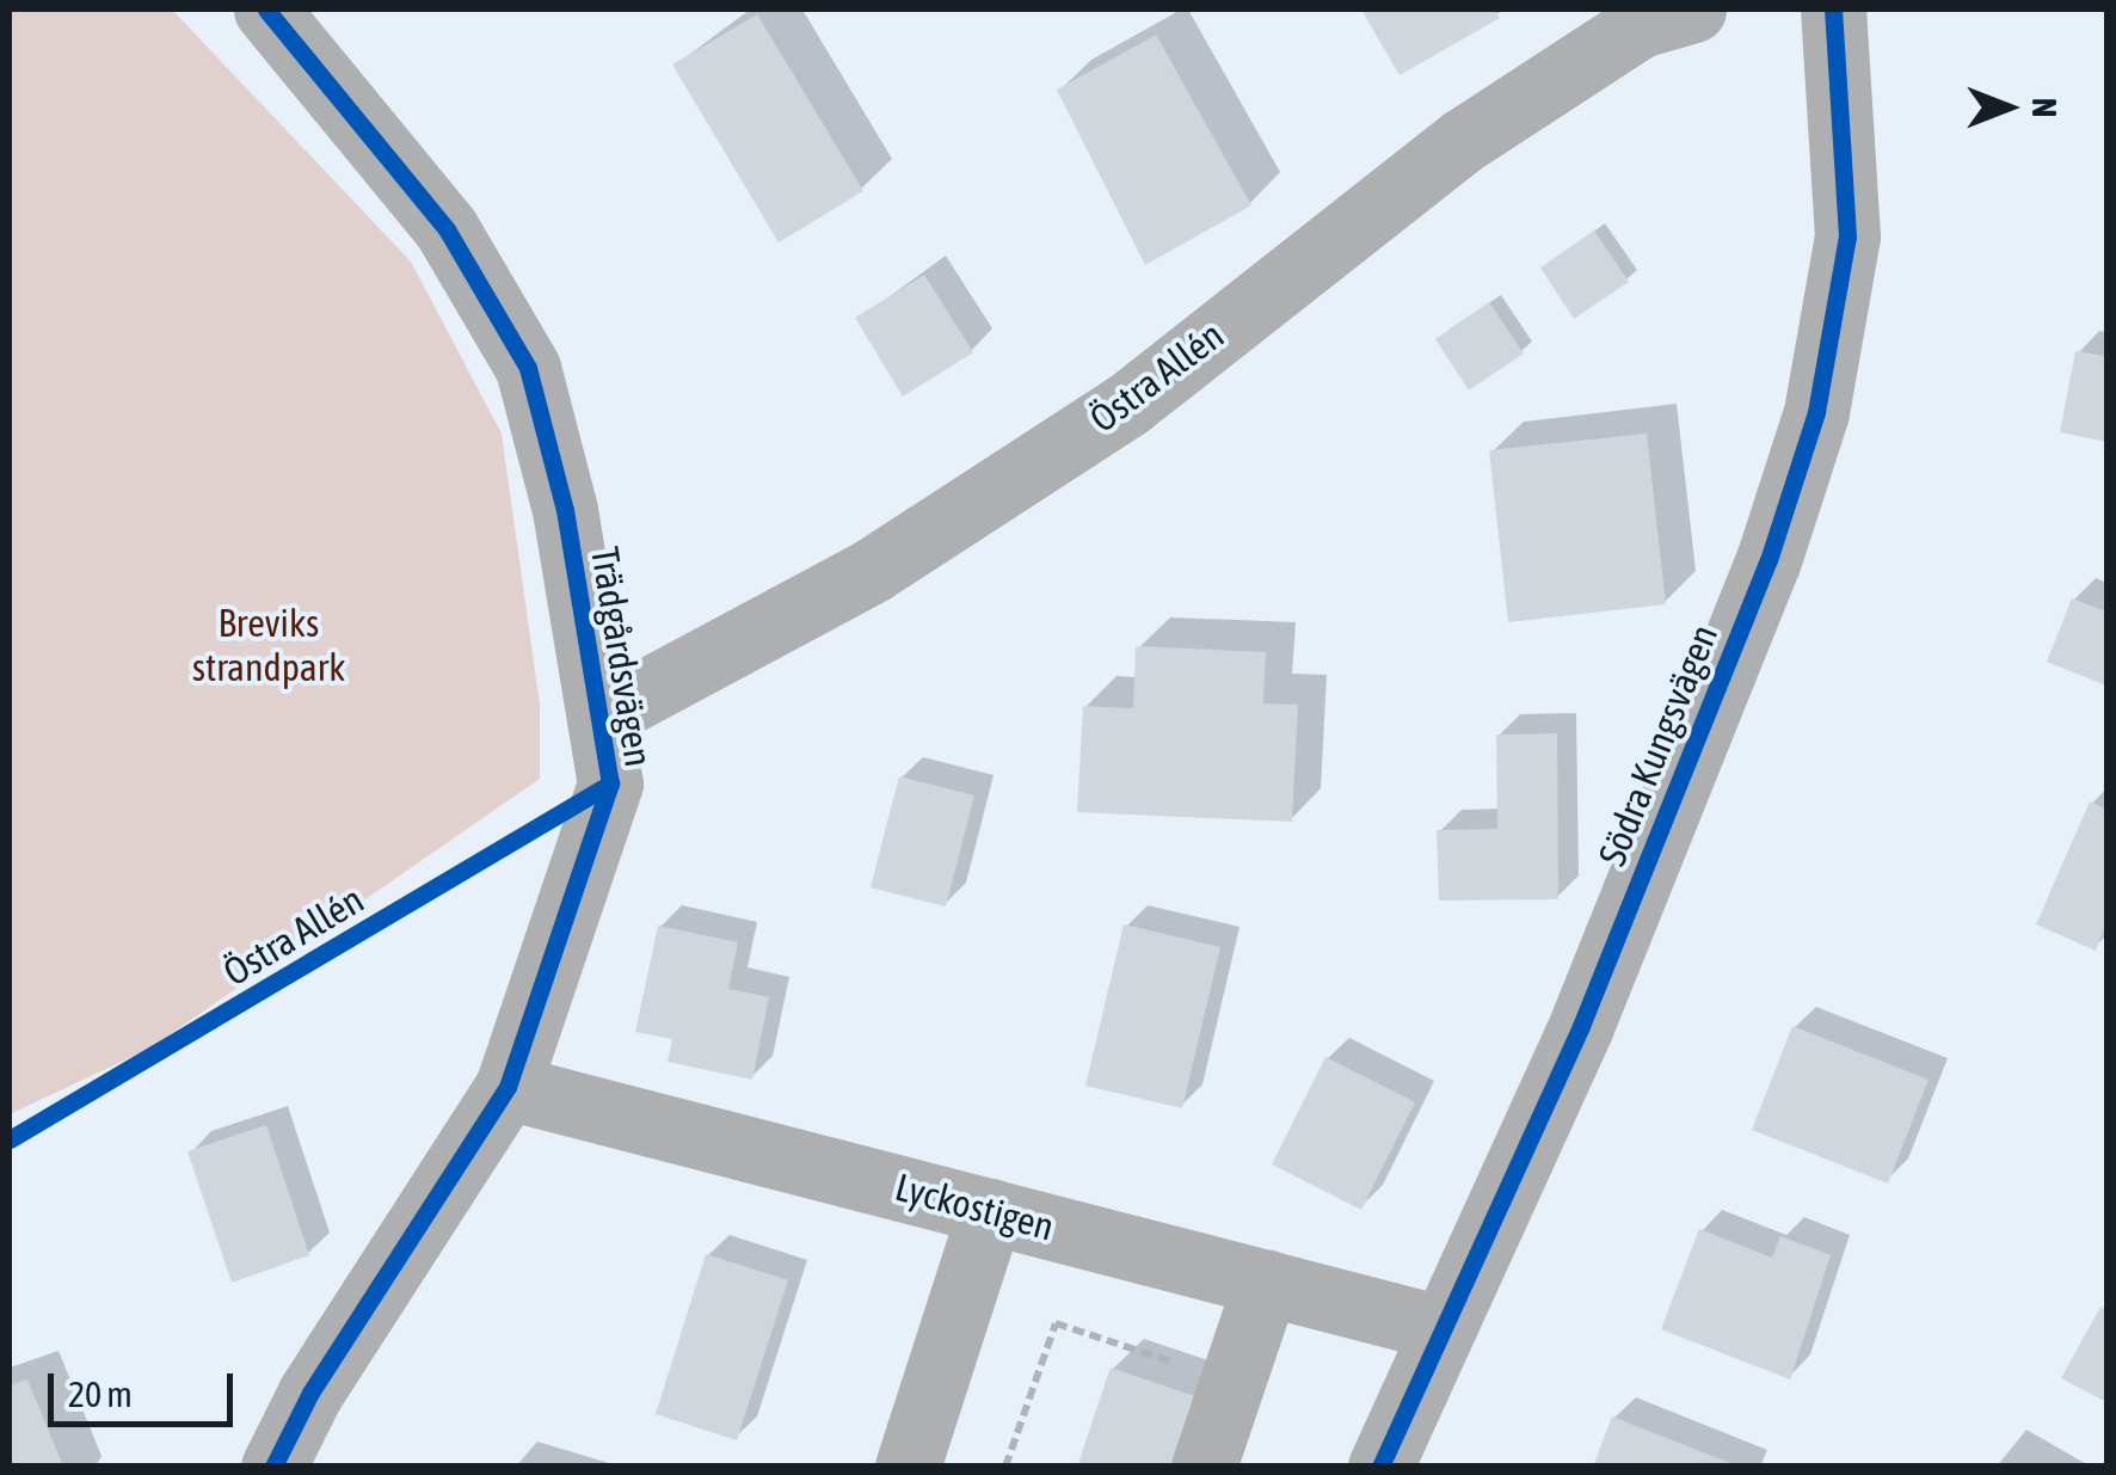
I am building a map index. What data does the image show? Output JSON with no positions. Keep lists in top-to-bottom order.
{
  "streets": {
    "street": [
      "Östra Allén",
      "Trädgårdsvägen",
      "Södra Kungsvägen",
      "Lyckostigen"
    ]
  },
  "crossings": [
    ["Östra Allén", "Trädgårdsvägen"],
    ["Trädgårdsvägen", "Lyckostigen"],
    ["Södra Kungsvägen", "Lyckostigen"]
  ],
  "parks": ["Breviks strandpark"],
  "scale_bar": "20 m",
  "north": "right"
}
